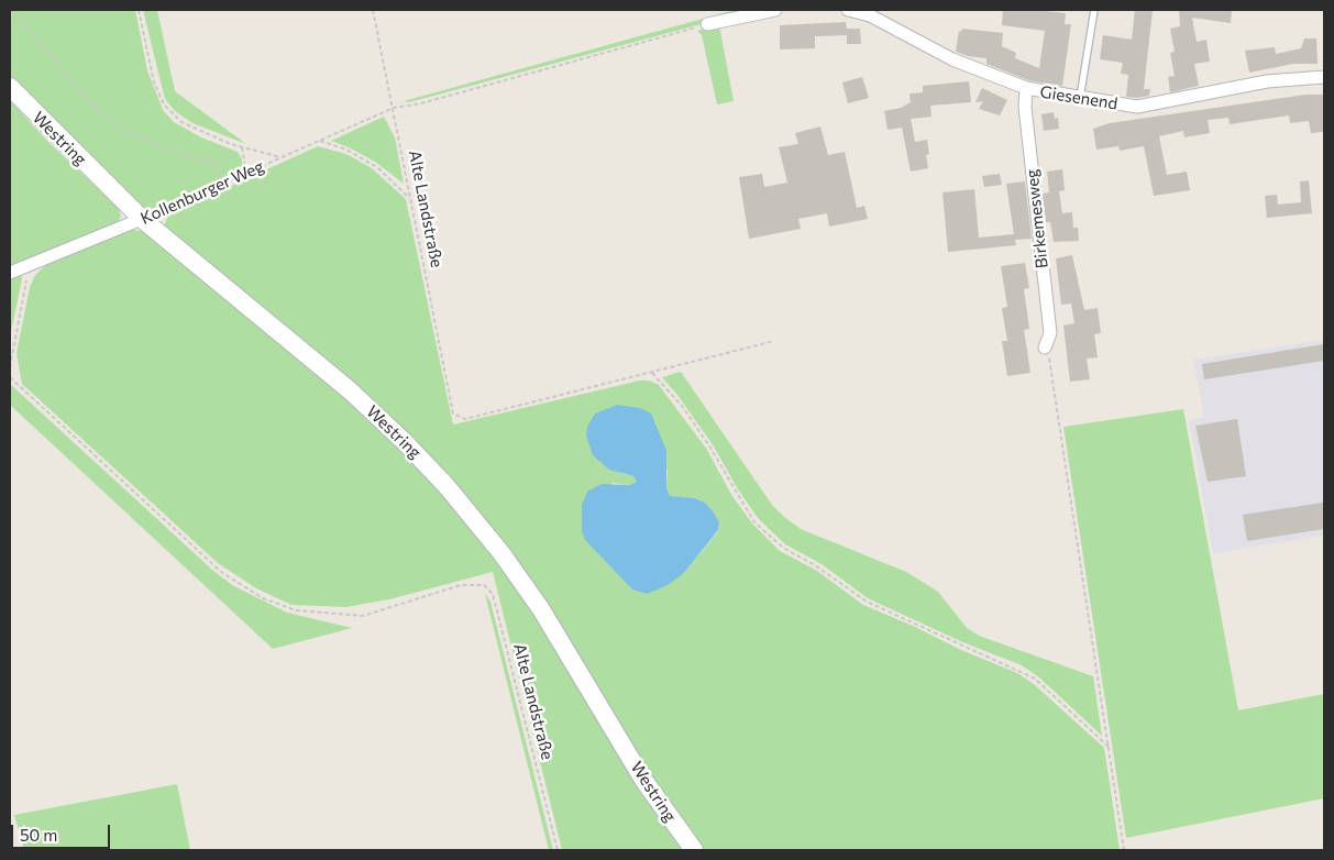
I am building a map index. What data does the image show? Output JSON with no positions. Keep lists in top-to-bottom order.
{
  "streets": {
    "main road": ["Westring"],
    "street": ["Giesenend", "Kollenburger Weg", "Birkemesweg"],
    "path": ["Alte Landstraße"]
  },
  "crossings": [
    ["Giesenend", "Birkemesweg"],
    ["Westring", "Kollenburger Weg"],
    ["Kollenburger Weg", "Alte Landstraße"]
  ],
  "scale_bar": "50 m"
}
